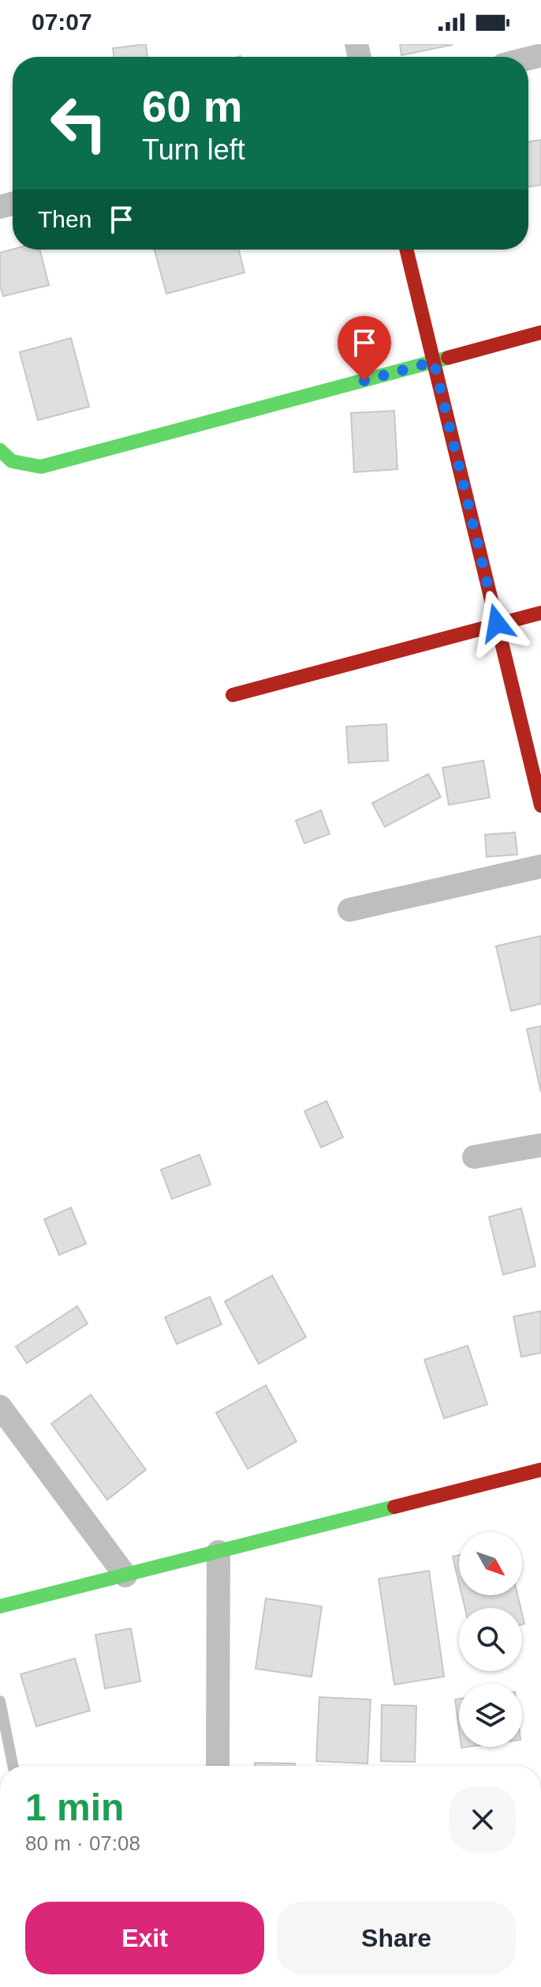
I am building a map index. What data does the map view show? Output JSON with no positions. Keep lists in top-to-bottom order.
{
  "north": "bottom right",
  "page": {
    "status": "07:07",
    "turn": ["60 m", "Turn left"],
    "then": "Then",
    "heading": ["1 min", "80 m · 07:08"],
    "buttons": ["Exit", "Share"]
  }
}
